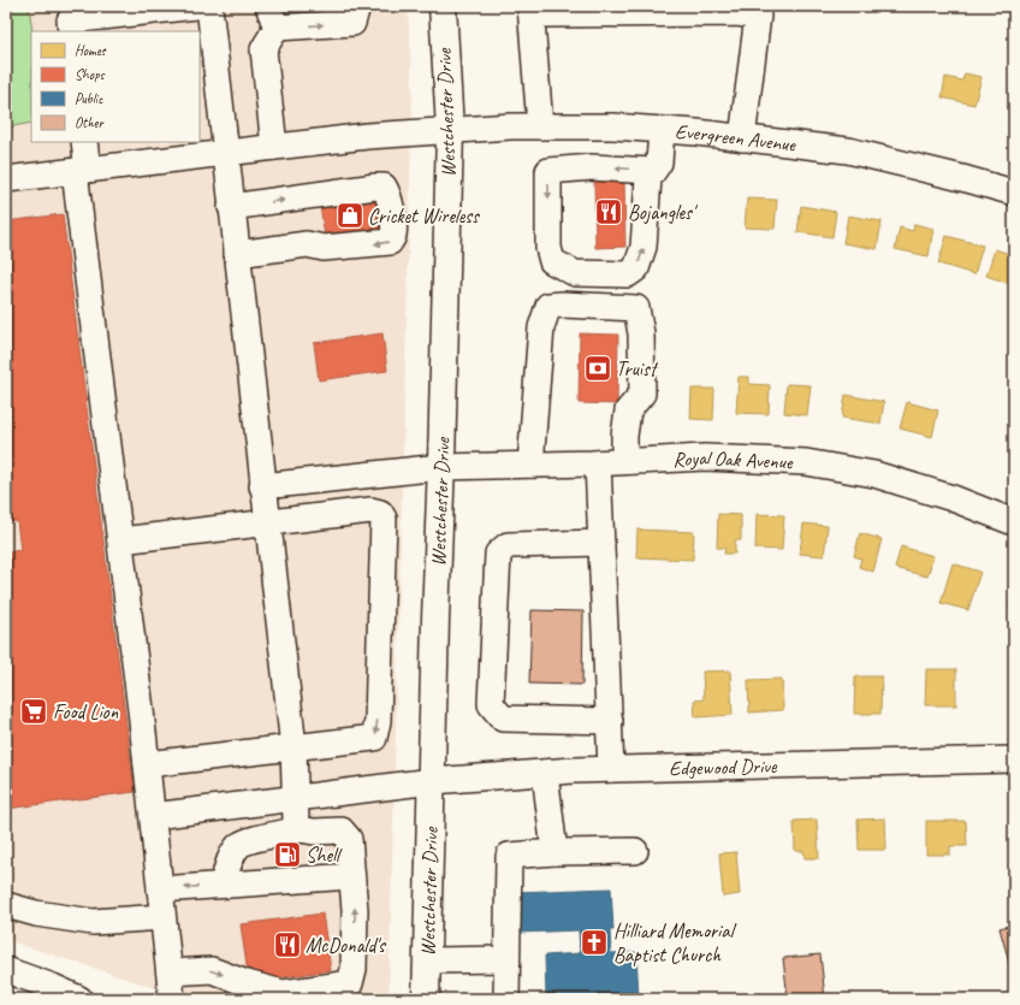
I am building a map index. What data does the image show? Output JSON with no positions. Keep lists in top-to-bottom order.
{
  "streets": {
    "main road": ["Westchester Drive"],
    "street": ["Evergreen Avenue", "Royal Oak Avenue", "Edgewood Drive"]
  },
  "crossings": [
    ["Westchester Drive", "Evergreen Avenue"],
    ["Westchester Drive", "Royal Oak Avenue"],
    ["Westchester Drive", "Edgewood Drive"]
  ],
  "places": {
    "restaurant": ["Bojangles'", "McDonald's"],
    "shop": ["Cricket Wireless"],
    "bank": ["Truist"],
    "supermarket": ["Food Lion"],
    "fuel station": ["Shell"],
    "church": ["Hilliard Memorial Baptist Church"]
  },
  "legend": [
    "Homes",
    "Shops",
    "Public",
    "Other"
  ]
}
